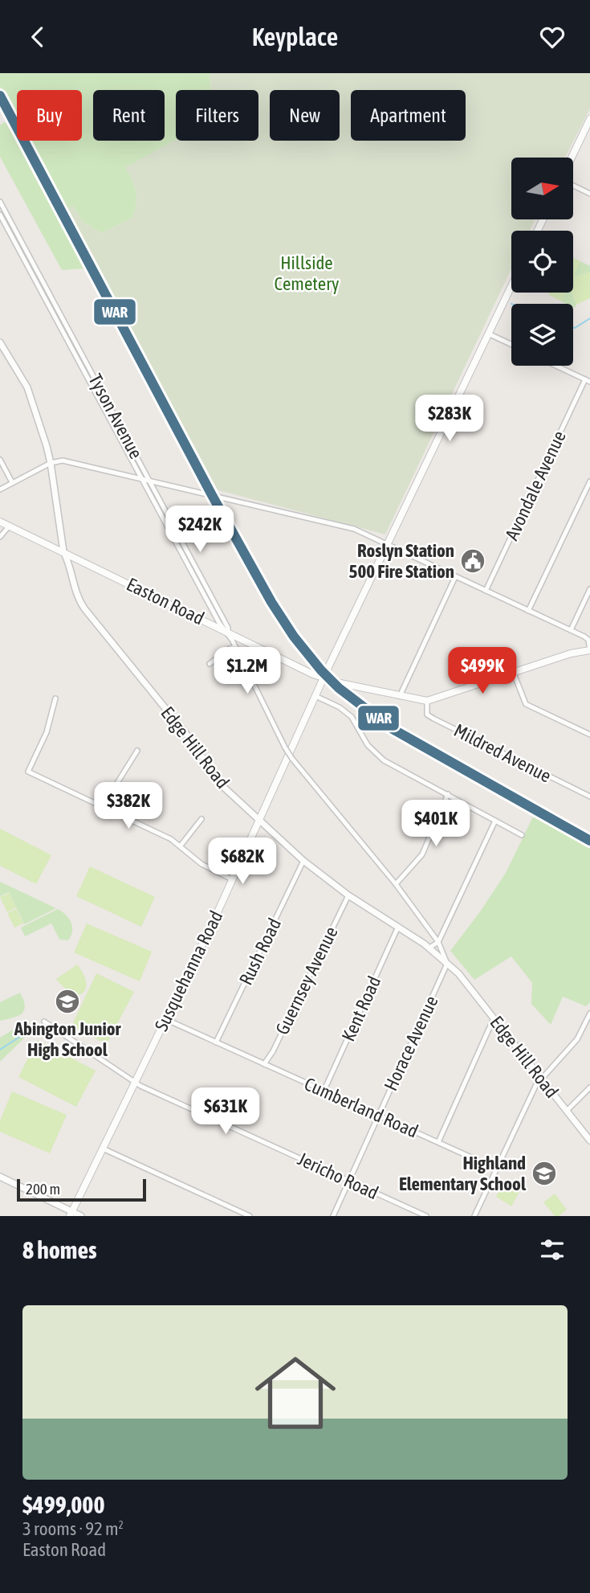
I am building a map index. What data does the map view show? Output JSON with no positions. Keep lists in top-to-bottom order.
{
  "streets": {
    "main road": ["Easton Road", "Susquehanna Road"],
    "street": [
      "Tyson Avenue",
      "Avondale Avenue",
      "Edge Hill Road",
      "Mildred Avenue",
      "Rush Road",
      "Guernsey Avenue",
      "Kent Road",
      "Horace Avenue",
      "Cumberland Road",
      "Jericho Road"
    ]
  },
  "crossings": [
    ["Tyson Avenue", "Easton Road"],
    ["Tyson Avenue", "Edge Hill Road"],
    ["Tyson Avenue", "Horace Avenue"],
    ["Easton Road", "Edge Hill Road"],
    ["Easton Road", "Mildred Avenue"],
    ["Easton Road", "Susquehanna Road"],
    ["Edge Hill Road", "Rush Road"],
    ["Edge Hill Road", "Susquehanna Road"],
    ["Edge Hill Road", "Guernsey Avenue"],
    ["Edge Hill Road", "Kent Road"],
    ["Edge Hill Road", "Horace Avenue"],
    ["Rush Road", "Cumberland Road"],
    ["Susquehanna Road", "Cumberland Road"],
    ["Susquehanna Road", "Jericho Road"],
    ["Guernsey Avenue", "Cumberland Road"],
    ["Kent Road", "Cumberland Road"],
    ["Horace Avenue", "Cumberland Road"],
    ["Horace Avenue", "Jericho Road"]
  ],
  "parks": ["Hillside Cemetery"],
  "places": {
    "public building": ["Roslyn Station 500 Fire Station"],
    "school or university": ["Abington Junior High School", "Highland Elementary School"]
  },
  "lines": ["transit line WAR"],
  "scale_bar": "200 m",
  "north": "right",
  "page": {
    "header": "Keyplace",
    "chip": [
      "Buy",
      "Rent",
      "Filters",
      "New",
      "Apartment"
    ],
    "price": [
      "$283K",
      "$242K",
      "$1.2M",
      "$499K",
      "$382K",
      "$401K",
      "$682K",
      "$631K"
    ],
    "scale": "200 m",
    "heading": "8 homes",
    "list": [
      {
        "name": "$499,000",
        "note": "3 rooms · 92 m² · Easton Road"
      }
    ]
  }
}
